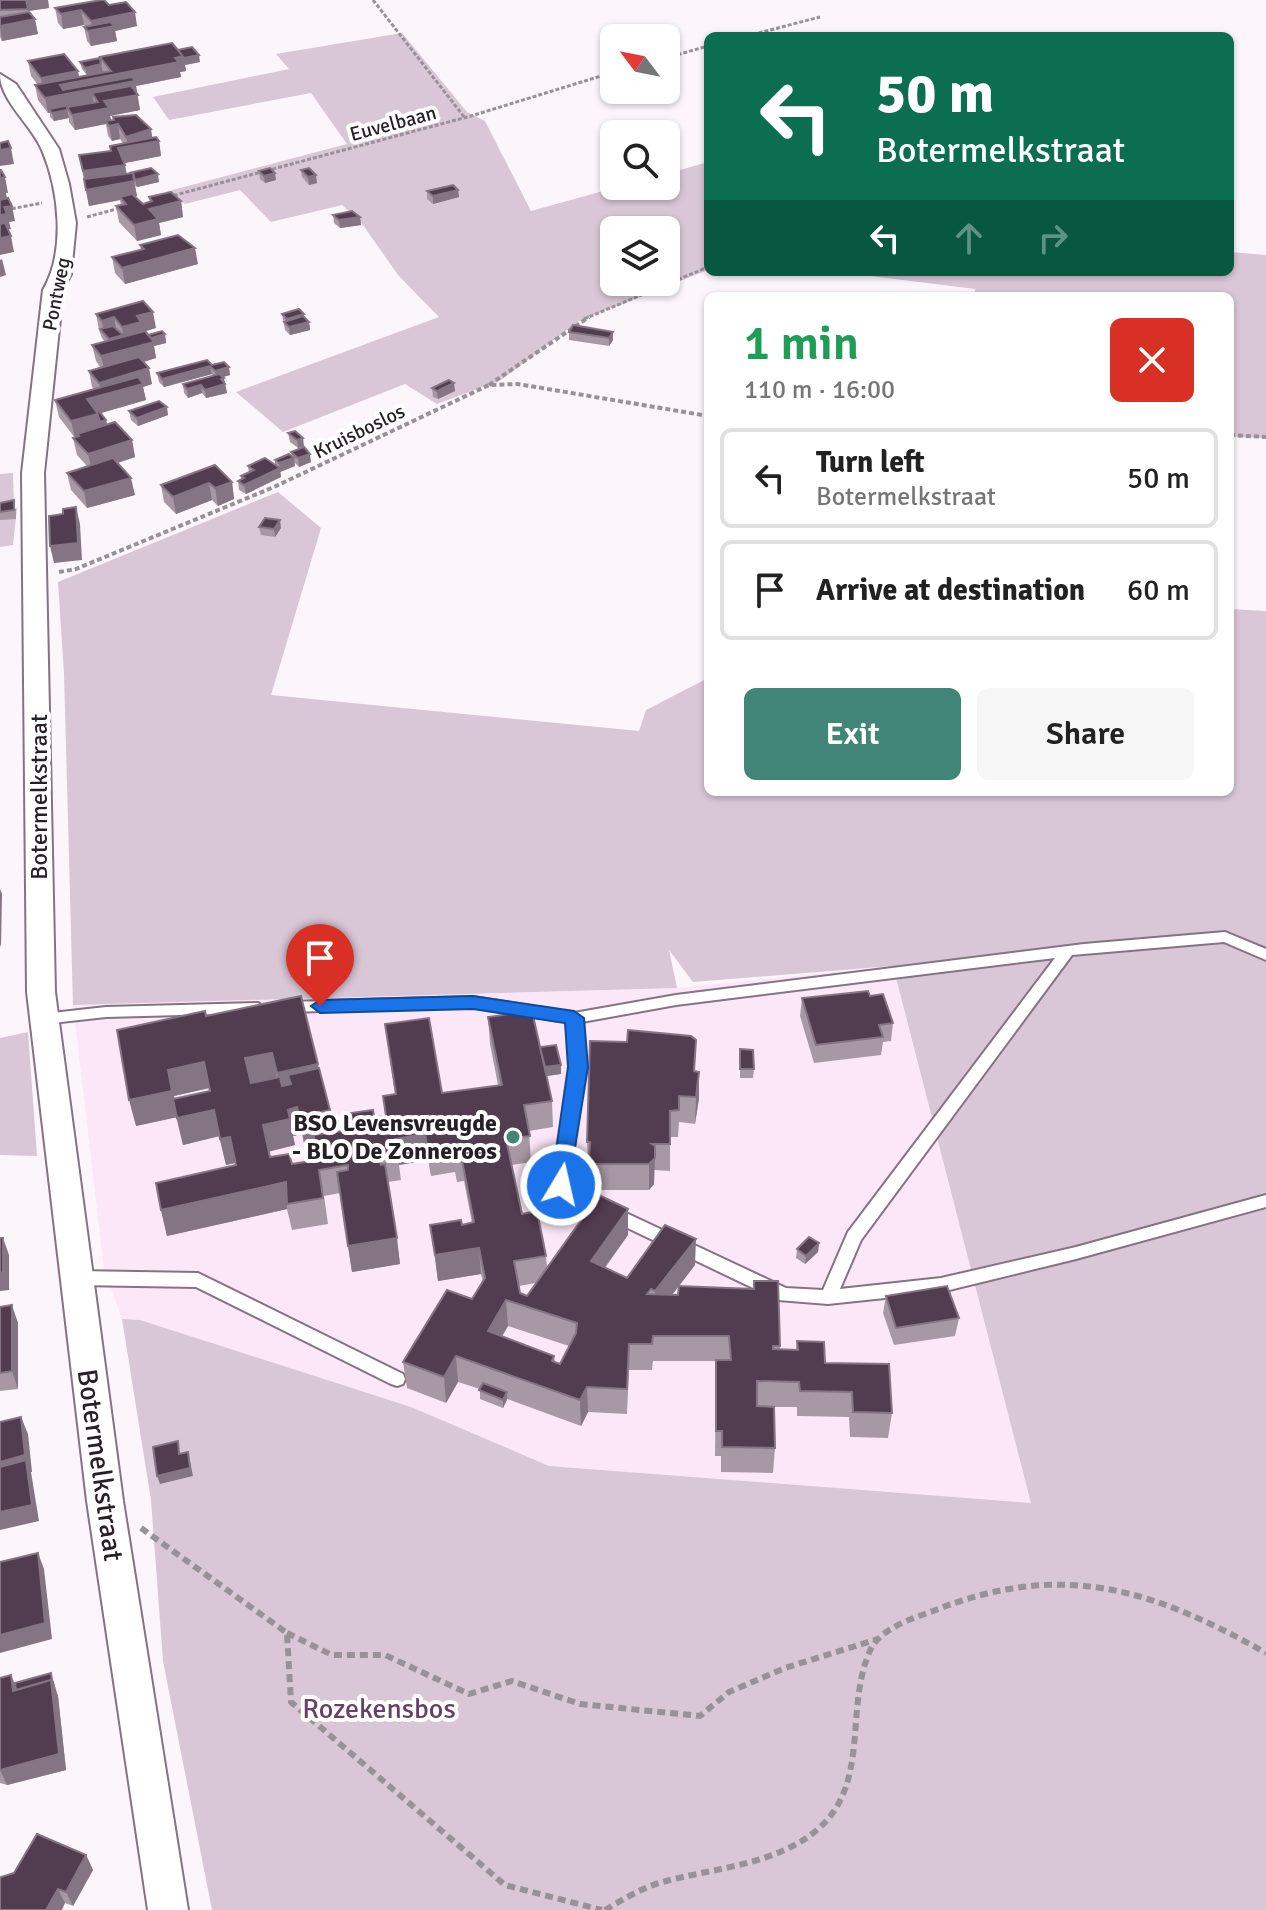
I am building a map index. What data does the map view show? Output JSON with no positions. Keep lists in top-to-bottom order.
{
  "streets": {
    "street": ["Pontweg", "Botermelkstraat"],
    "path": ["Euvelbaan", "Kruisboslos"]
  },
  "crossings": [
    ["Pontweg", "Kruisboslos"],
    ["Pontweg", "Botermelkstraat"],
    ["Kruisboslos", "Botermelkstraat"]
  ],
  "parks": ["Rozekensbos"],
  "places": ["BSO Levensvreugde - BLO De Zonneroos"],
  "north": "top left",
  "page": {
    "turn": ["50 m", "Botermelkstraat"],
    "heading": ["1 min", "110 m · 16:00"],
    "list": [
      {
        "name": "Turn left",
        "note": "Botermelkstraat",
        "value": "50 m"
      },
      {
        "name": "Arrive at destination",
        "value": "60 m"
      }
    ],
    "buttons": ["Exit", "Share"]
  }
}
